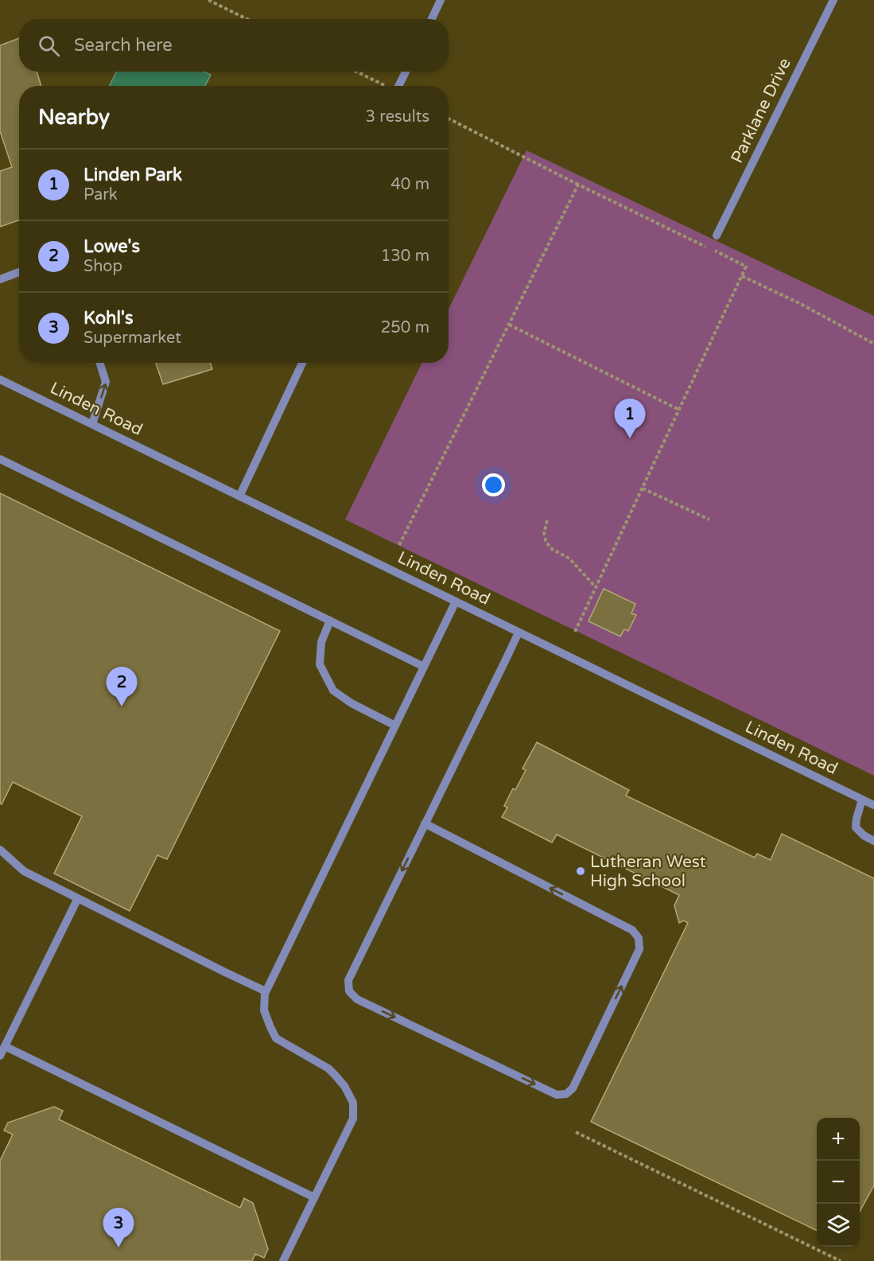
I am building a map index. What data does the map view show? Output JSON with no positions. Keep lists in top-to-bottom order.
{
  "streets": {
    "street": ["Parklane Drive", "Linden Road"]
  },
  "places": ["Lutheran West High School"],
  "page": {
    "search": "Search here",
    "heading": ["Nearby", "3 results"],
    "list": [
      {
        "mark": "1",
        "name": "Linden Park",
        "note": "Park",
        "value": "40 m"
      },
      {
        "mark": "2",
        "name": "Lowe's",
        "note": "Shop",
        "value": "130 m"
      },
      {
        "mark": "3",
        "name": "Kohl's",
        "note": "Supermarket",
        "value": "250 m"
      }
    ],
    "pins": ["1", "2", "3"],
    "map_buttons": ["+", "−"]
  }
}
